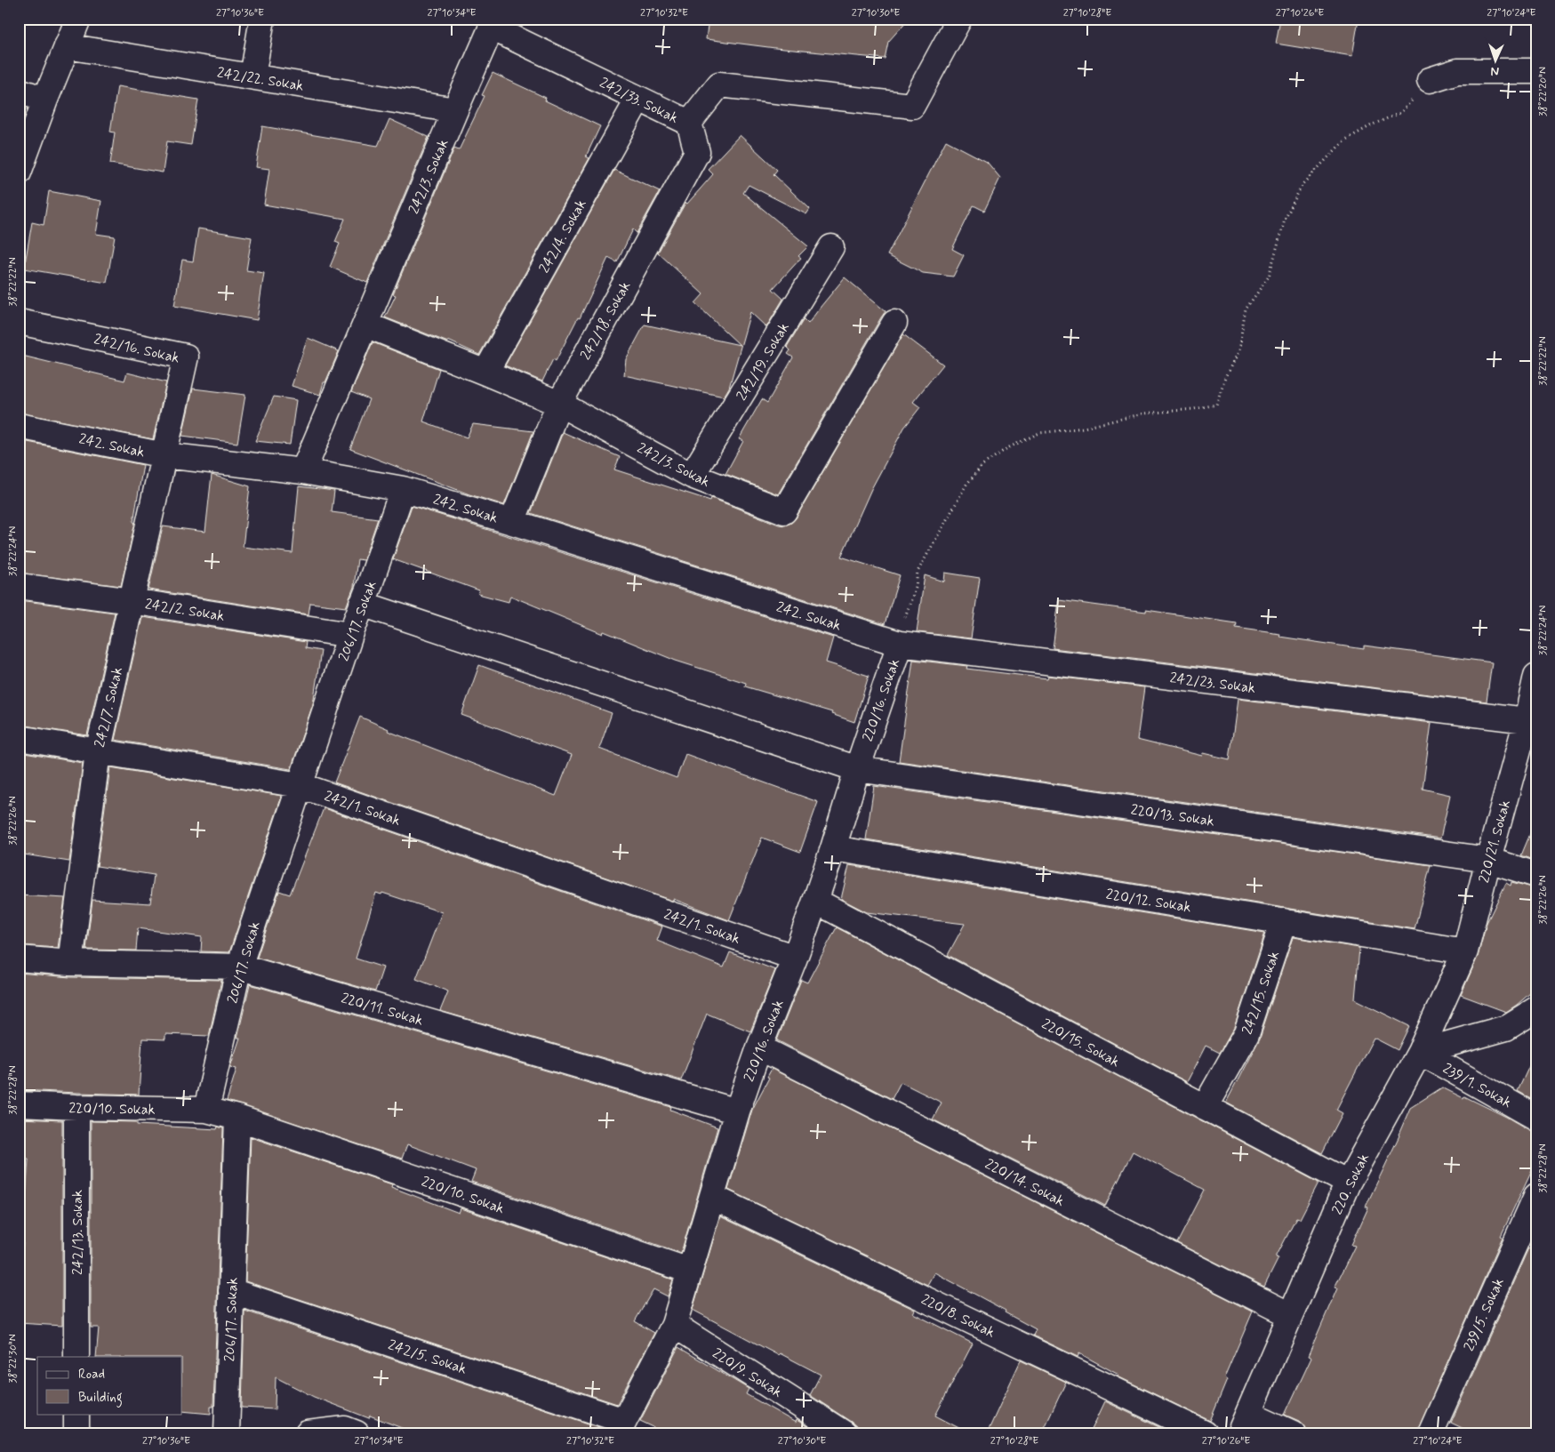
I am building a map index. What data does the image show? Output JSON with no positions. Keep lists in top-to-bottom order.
{
  "streets": {
    "street": [
      "242/22. Sokak",
      "242/33. Sokak",
      "242/3. Sokak",
      "242/4. Sokak",
      "242/18. Sokak",
      "242/16. Sokak",
      "242/19. Sokak",
      "242. Sokak",
      "242/2. Sokak",
      "206/17. Sokak",
      "242/23. Sokak",
      "220/16. Sokak",
      "242/7. Sokak",
      "242/1. Sokak",
      "220/13. Sokak",
      "220/21. Sokak",
      "220/12. Sokak",
      "242/15. Sokak",
      "220/11. Sokak",
      "220/15. Sokak",
      "239/1. Sokak",
      "220/10. Sokak",
      "220/14. Sokak",
      "220. Sokak",
      "242/13. Sokak",
      "239/5. Sokak",
      "220/8. Sokak",
      "242/5. Sokak",
      "220/9. Sokak"
    ]
  },
  "crossings": [
    ["242/22. Sokak", "242/3. Sokak"],
    ["242/33. Sokak", "242/3. Sokak"],
    ["242/33. Sokak", "242/4. Sokak"],
    ["242/33. Sokak", "242/18. Sokak"],
    ["242/3. Sokak", "242/4. Sokak"],
    ["242/3. Sokak", "242/18. Sokak"],
    ["242/3. Sokak", "242/19. Sokak"],
    ["242/3. Sokak", "242. Sokak"],
    ["242/18. Sokak", "242. Sokak"],
    ["242/16. Sokak", "242. Sokak"],
    ["242/16. Sokak", "242/7. Sokak"],
    ["242. Sokak", "206/17. Sokak"],
    ["242. Sokak", "242/23. Sokak"],
    ["242. Sokak", "220/16. Sokak"],
    ["242. Sokak", "242/7. Sokak"],
    ["242/2. Sokak", "206/17. Sokak"],
    ["242/2. Sokak", "242/7. Sokak"],
    ["206/17. Sokak", "242/1. Sokak"],
    ["206/17. Sokak", "220/13. Sokak"],
    ["206/17. Sokak", "220/11. Sokak"],
    ["206/17. Sokak", "220/10. Sokak"],
    ["206/17. Sokak", "242/5. Sokak"],
    ["242/23. Sokak", "220/16. Sokak"],
    ["242/23. Sokak", "220/21. Sokak"],
    ["220/16. Sokak", "242/1. Sokak"],
    ["220/16. Sokak", "220/13. Sokak"],
    ["220/16. Sokak", "220/12. Sokak"],
    ["220/16. Sokak", "220/11. Sokak"],
    ["220/16. Sokak", "220/15. Sokak"],
    ["220/16. Sokak", "220/10. Sokak"],
    ["220/16. Sokak", "220/14. Sokak"],
    ["220/16. Sokak", "220/8. Sokak"],
    ["220/16. Sokak", "242/5. Sokak"],
    ["220/16. Sokak", "220/9. Sokak"],
    ["242/7. Sokak", "242/1. Sokak"],
    ["242/7. Sokak", "220/11. Sokak"],
    ["220/13. Sokak", "220/21. Sokak"],
    ["220/21. Sokak", "220/12. Sokak"],
    ["220/21. Sokak", "239/1. Sokak"],
    ["220/21. Sokak", "220. Sokak"],
    ["220/12. Sokak", "242/15. Sokak"],
    ["242/15. Sokak", "220/15. Sokak"],
    ["220/15. Sokak", "220. Sokak"],
    ["239/1. Sokak", "220. Sokak"],
    ["220/10. Sokak", "242/13. Sokak"],
    ["220/14. Sokak", "220. Sokak"]
  ],
  "legend": ["Road", "Building"],
  "north": "bottom",
  "coordinates": [
    "27°10'36\"E",
    "27°10'34\"E",
    "27°10'32\"E",
    "27°10'30\"E",
    "27°10'28\"E",
    "27°10'26\"E",
    "27°10'24\"E",
    "38°22'20\"N",
    "38°22'22\"N",
    "38°22'24\"N",
    "38°22'26\"N",
    "38°22'28\"N",
    "38°22'30\"N"
  ]
}
